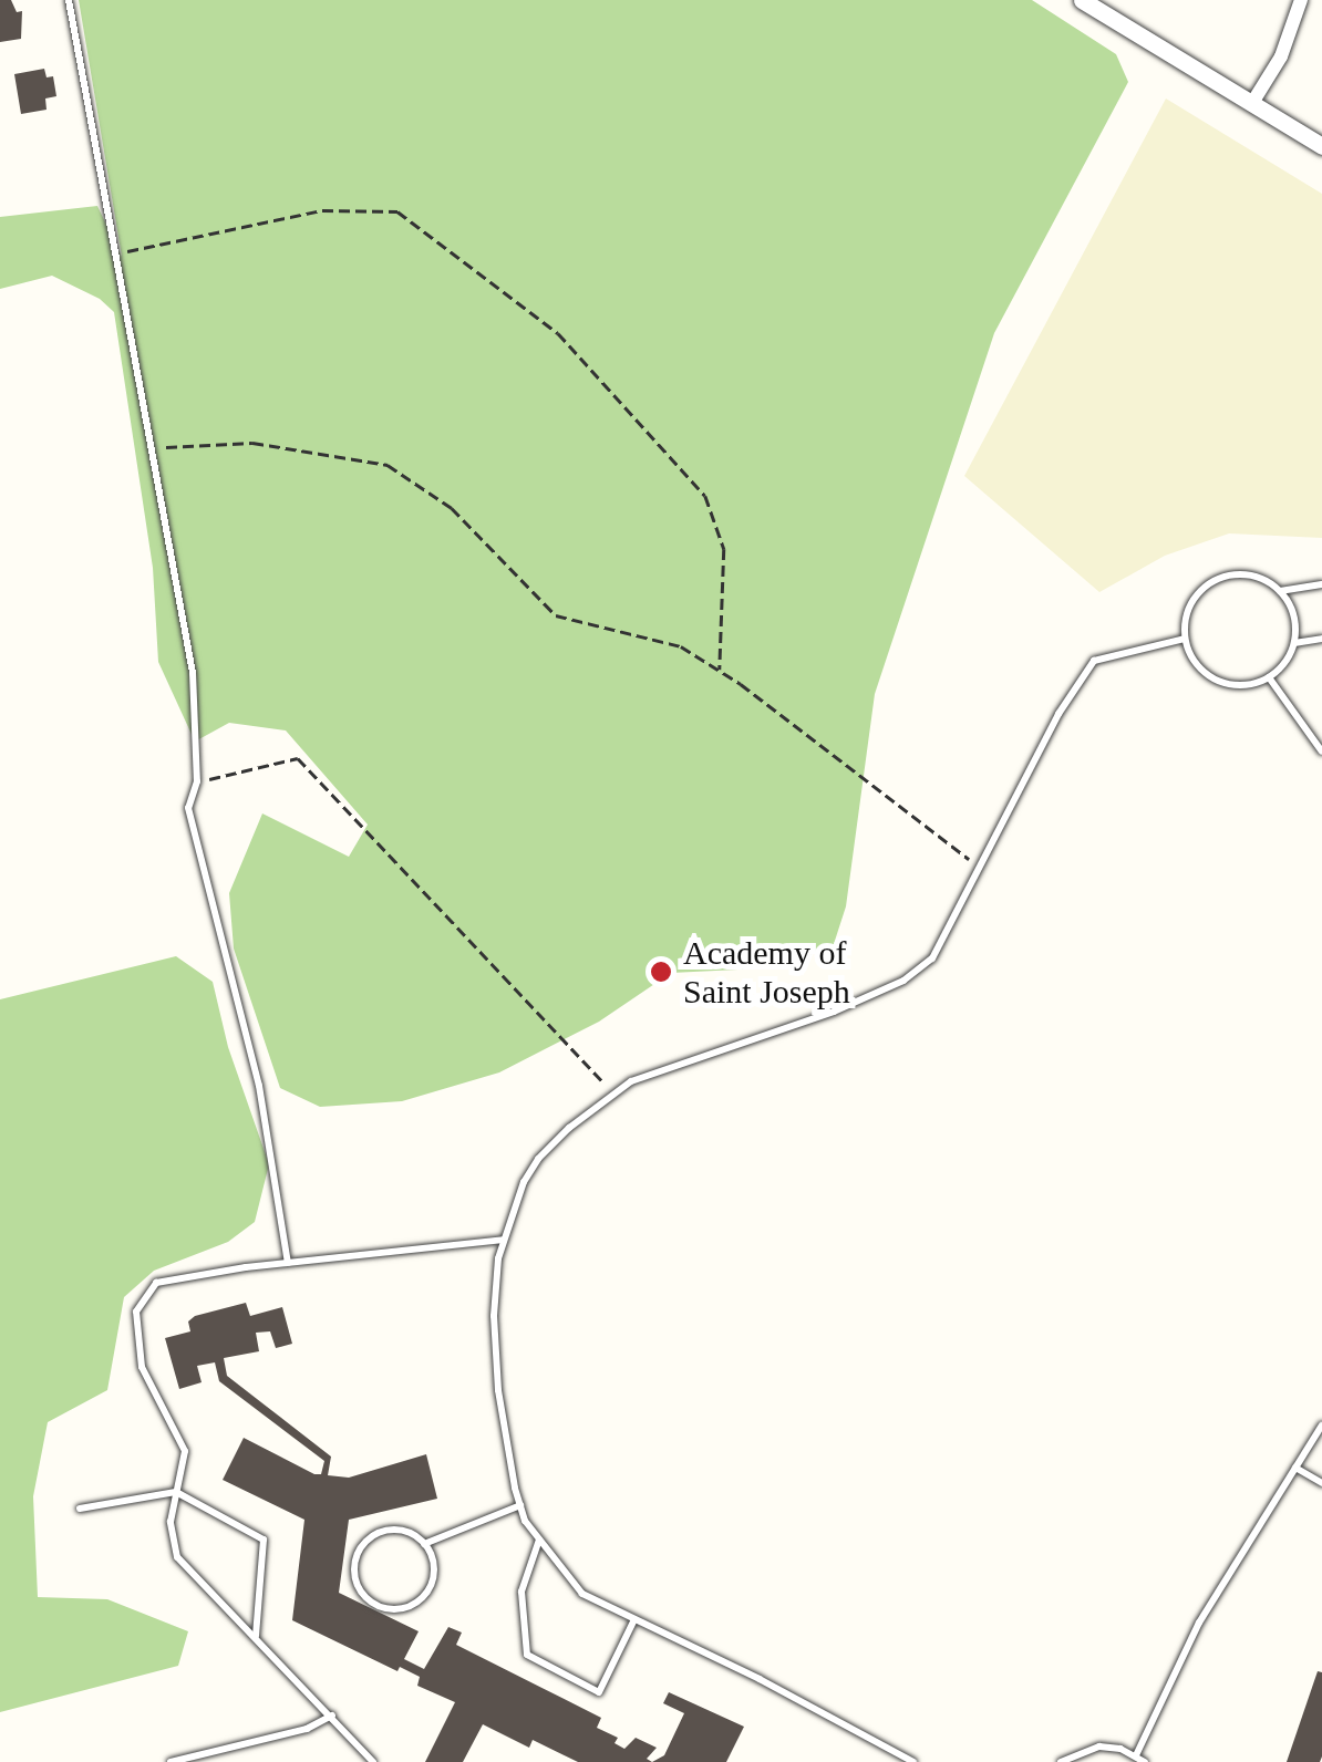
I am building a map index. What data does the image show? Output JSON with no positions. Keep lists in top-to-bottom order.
{
  "places": ["Academy of Saint Joseph"]
}
